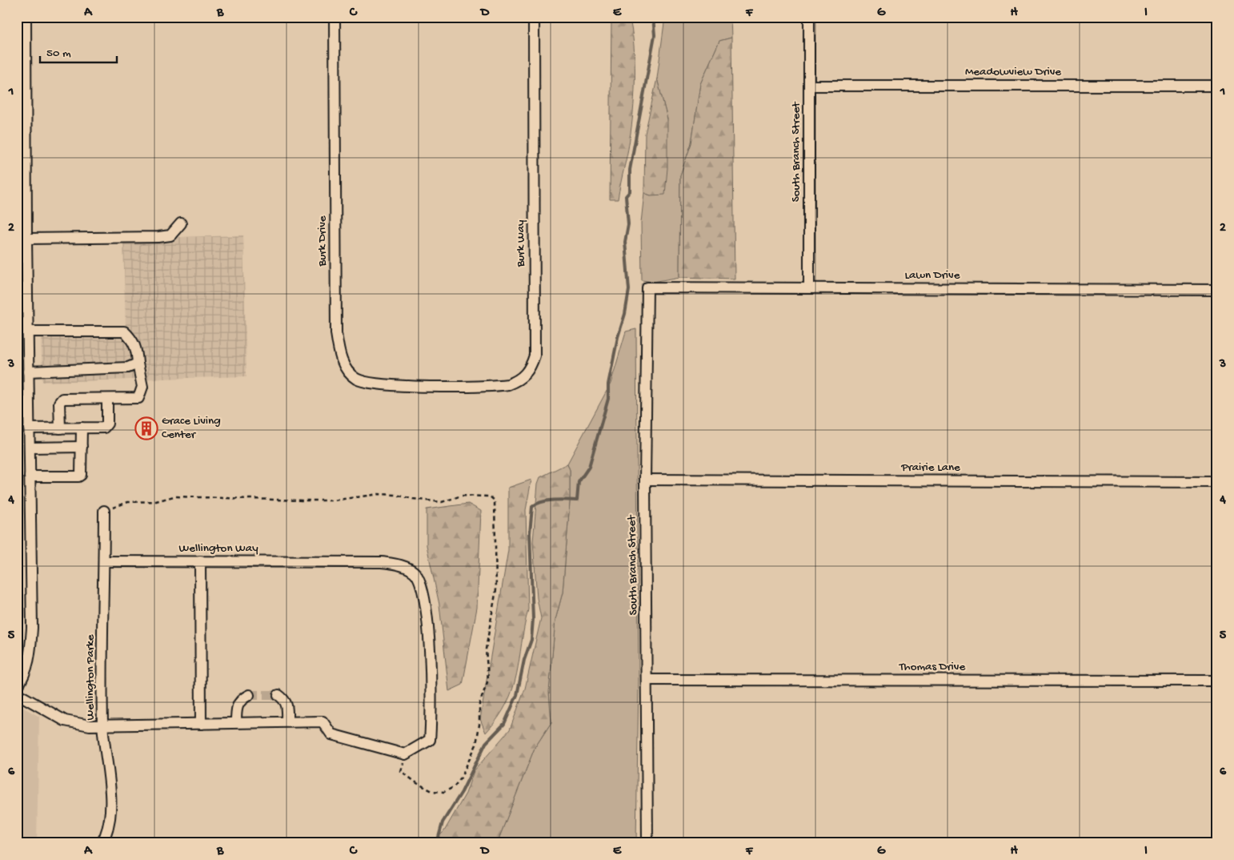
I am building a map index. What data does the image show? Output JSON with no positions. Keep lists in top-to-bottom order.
{
  "streets": {
    "street": [
      "Meadowview Drive",
      "South Branch Street",
      "Burk Drive",
      "Burk Way",
      "Lawn Drive",
      "Prairie Lane",
      "Wellington Way",
      "Thomas Drive",
      "Wellington Parke"
    ]
  },
  "crossings": [
    ["Meadowview Drive", "South Branch Street"],
    ["South Branch Street", "Lawn Drive"],
    ["South Branch Street", "Prairie Lane"],
    ["South Branch Street", "Thomas Drive"],
    ["Burk Drive", "Burk Way"],
    ["Wellington Way", "Wellington Parke"]
  ],
  "places": {
    "building": ["Grace Living Center"]
  },
  "scale_bar": "50 m",
  "grid": {
    "columns": [
      "A",
      "B",
      "C",
      "D",
      "E",
      "F",
      "G",
      "H",
      "I"
    ],
    "rows": [
      "1",
      "2",
      "3",
      "4",
      "5",
      "6"
    ]
  }
}
